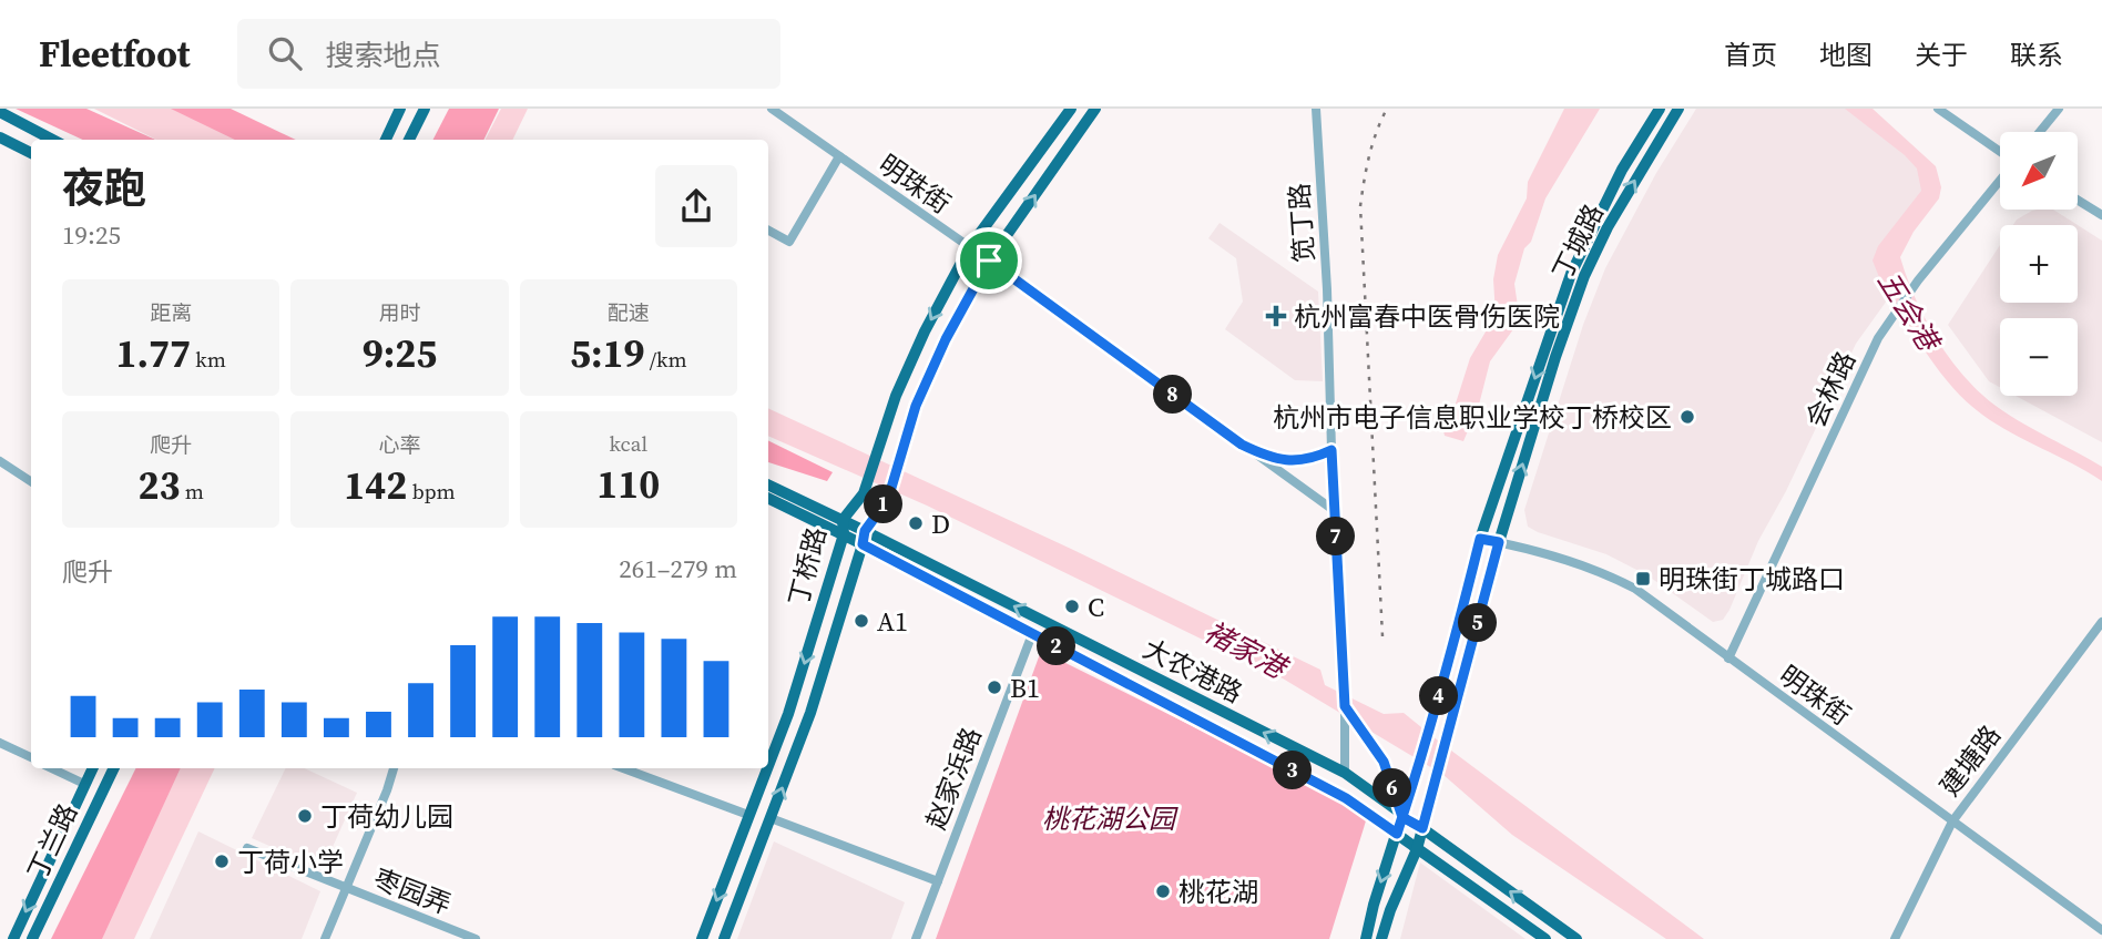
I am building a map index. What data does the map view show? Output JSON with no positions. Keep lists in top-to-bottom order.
{
  "streets": {
    "main road": [
      "丁城路",
      "丁桥路",
      "大农港路",
      "丁兰路"
    ],
    "street": [
      "明珠街",
      "笕丁路",
      "会林路",
      "建塘路",
      "赵家浜路",
      "枣园弄"
    ]
  },
  "crossings": [
    ["明珠街", "笕丁路"],
    ["明珠街", "丁城路"],
    ["明珠街", "会林路"],
    ["明珠街", "丁桥路"],
    ["明珠街", "建塘路"],
    ["笕丁路", "大农港路"],
    ["丁城路", "大农港路"],
    ["丁桥路", "大农港路"],
    ["大农港路", "赵家浜路"]
  ],
  "water": ["五会港", "褚家港"],
  "parks": ["桃花湖公园"],
  "places": {
    "health": ["杭州富春中医骨伤医院"],
    "other": [
      "杭州市电子信息职业学校丁桥校区",
      "D",
      "C",
      "A1",
      "B1",
      "丁荷幼儿园",
      "丁荷小学",
      "桃花湖"
    ],
    "transit": ["明珠街丁城路口"]
  },
  "north": "bottom left",
  "page": {
    "header": "Fleetfoot",
    "search": "搜索地点",
    "nav": [
      "首页",
      "地图",
      "关于",
      "联系"
    ],
    "map_buttons": ["+", "−"],
    "heading": ["夜跑", "19:25"],
    "stats": [
      ["距离", "1.77 km"],
      ["用时", "9:25"],
      ["配速", "5:19 /km"],
      ["爬升", "23 m"],
      ["心率", "142 bpm"],
      ["kcal", "110"]
    ],
    "pins": [
      "8",
      "1",
      "7",
      "5",
      "2",
      "4",
      "3",
      "6"
    ],
    "chart": ["爬升", "261–279 m"]
  }
}
